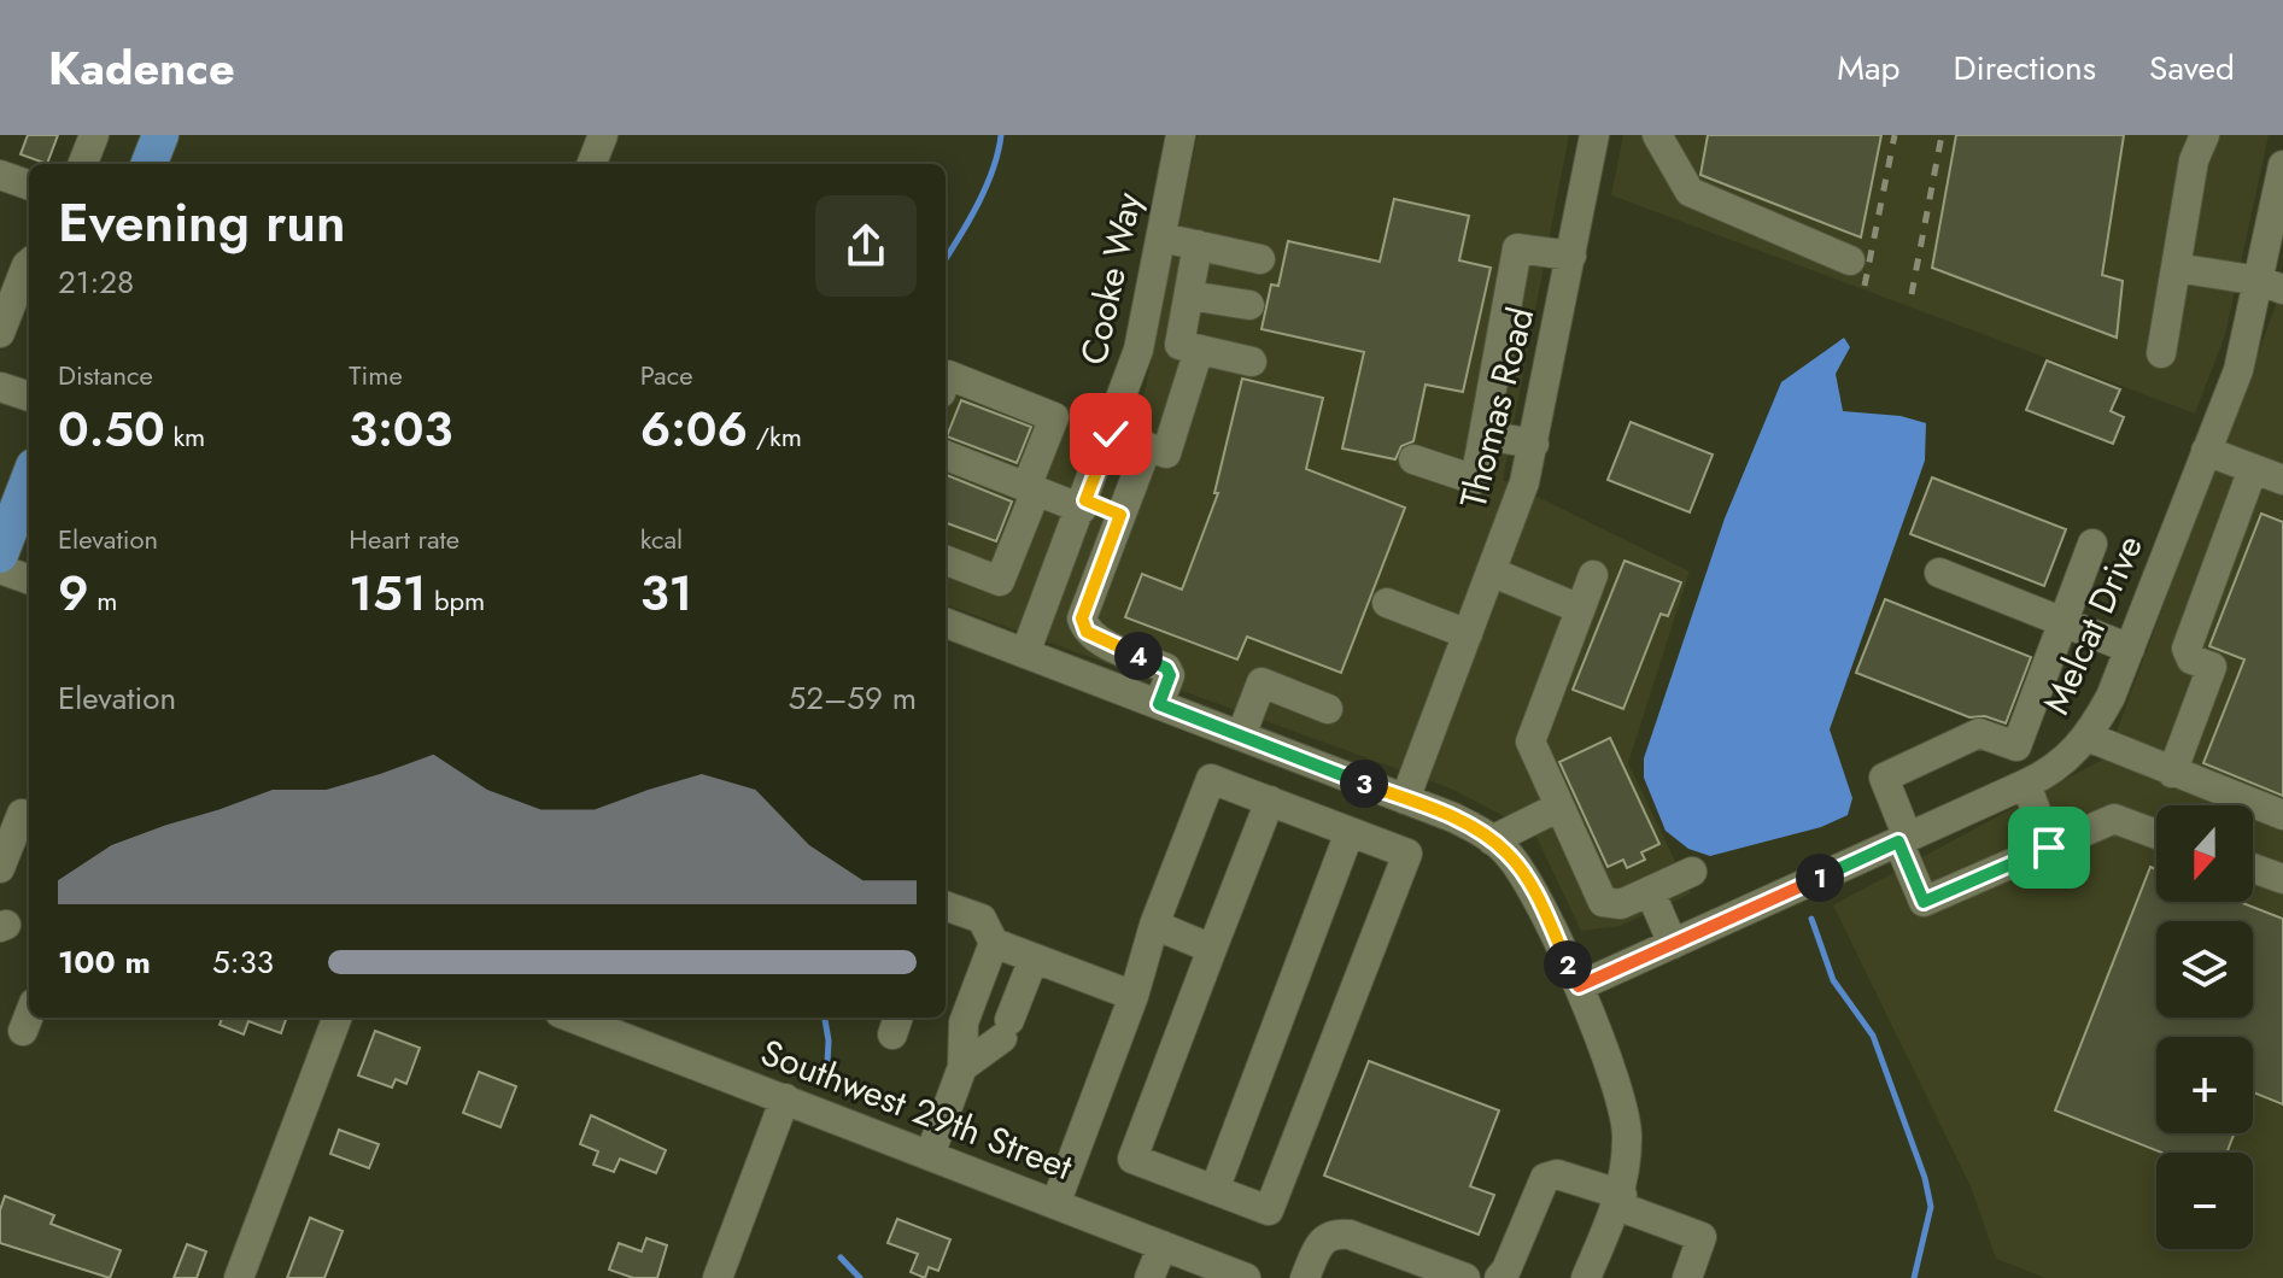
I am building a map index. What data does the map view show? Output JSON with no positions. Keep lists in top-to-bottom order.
{
  "streets": {
    "street": [
      "Cooke Way",
      "Thomas Road",
      "Melcat Drive",
      "Southwest 29th Street"
    ]
  },
  "north": "bottom",
  "page": {
    "header": "Kadence",
    "nav": ["Map", "Directions", "Saved"],
    "heading": ["Evening run", "21:28"],
    "stats": [
      ["Distance", "0.50 km"],
      ["Time", "3:03"],
      ["Pace", "6:06 /km"],
      ["Elevation", "9 m"],
      ["Heart rate", "151 bpm"],
      ["kcal", "31"]
    ],
    "pins": [
      "4",
      "3",
      "1",
      "2"
    ],
    "chart": ["Elevation", "52–59 m"],
    "map_buttons": ["+", "−"],
    "list": [
      {
        "name": "100 m",
        "note": "5:33"
      }
    ]
  }
}
